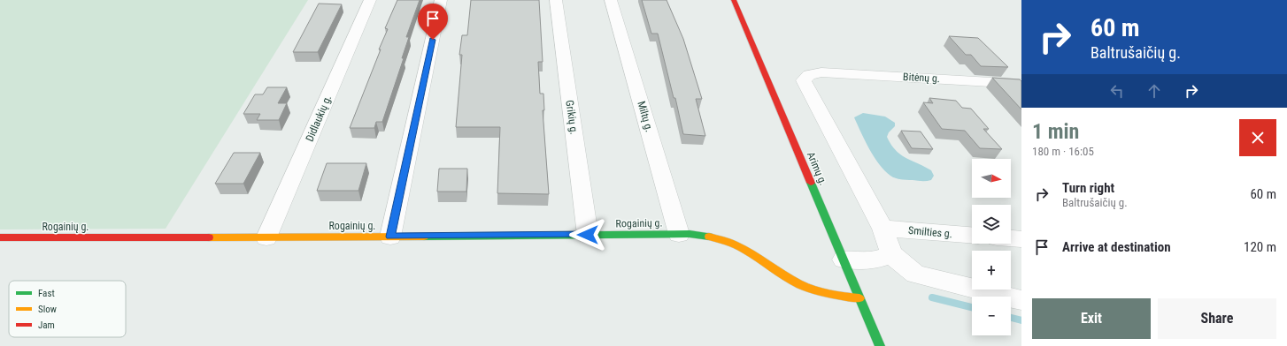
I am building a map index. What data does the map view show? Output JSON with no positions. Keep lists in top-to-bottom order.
{
  "streets": {
    "street": [
      "Bitėnų g.",
      "Miltų g.",
      "Grikių g.",
      "Didlaukių g.",
      "Arimų g.",
      "Rogainių g.",
      "Smilties g."
    ]
  },
  "crossings": [
    ["Bitėnų g.", "Smilties g."],
    ["Miltų g.", "Rogainių g."],
    ["Grikių g.", "Rogainių g."],
    ["Didlaukių g.", "Rogainių g."],
    ["Arimų g.", "Rogainių g."]
  ],
  "legend": ["Fast", "Slow", "Jam"],
  "north": "right",
  "page": {
    "turn": ["60 m", "Baltrušaičių g."],
    "heading": ["1 min", "180 m · 16:05"],
    "map_buttons": ["+", "−"],
    "list": [
      {
        "name": "Turn right",
        "note": "Baltrušaičių g.",
        "value": "60 m"
      },
      {
        "name": "Arrive at destination",
        "value": "120 m"
      }
    ],
    "buttons": ["Exit", "Share"]
  }
}
